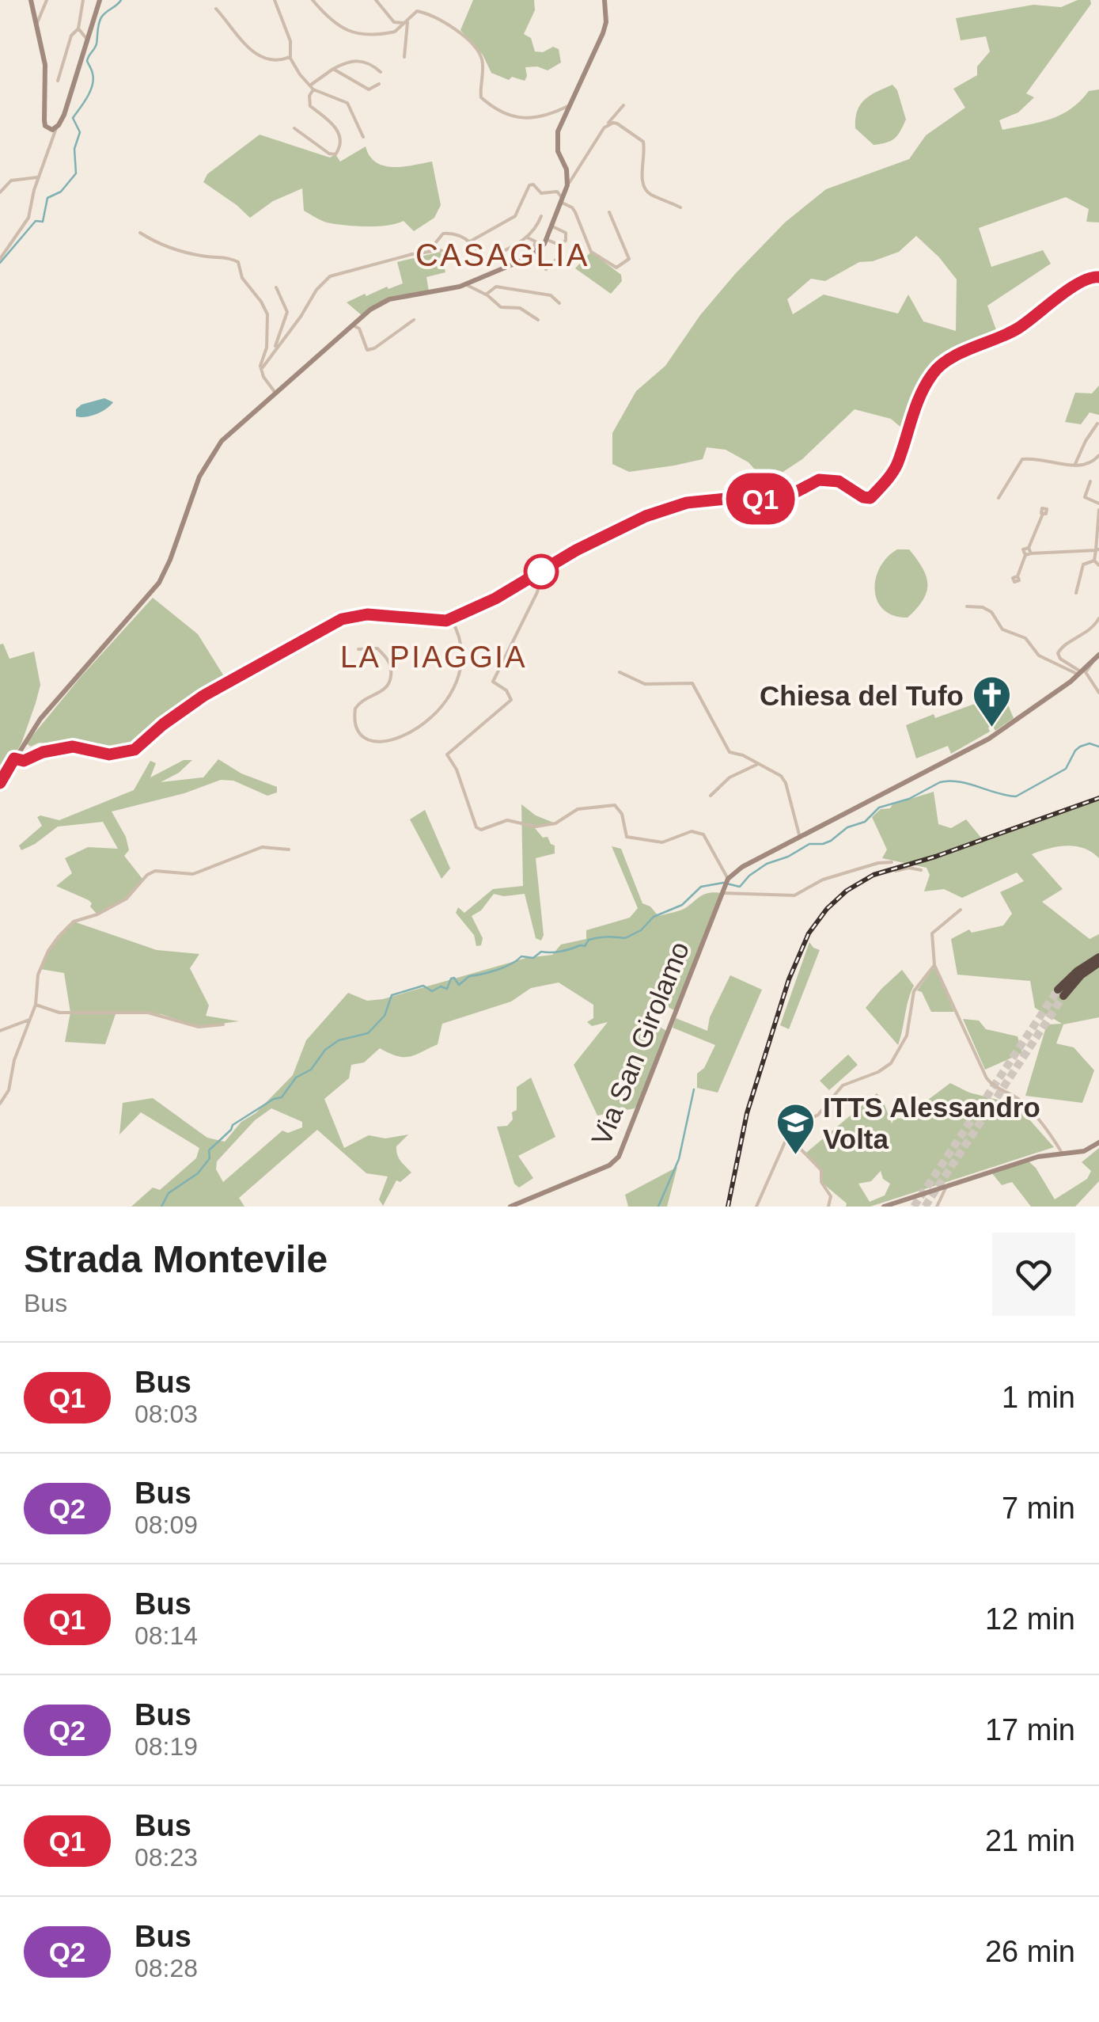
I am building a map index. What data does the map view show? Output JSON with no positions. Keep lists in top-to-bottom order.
{
  "streets": {
    "street": ["Via San Girolamo"]
  },
  "districts": ["CASAGLIA", "LA PIAGGIA"],
  "places": {
    "church": ["Chiesa del Tufo"],
    "school or university": ["ITTS Alessandro Volta"]
  },
  "lines": ["bus line Q1"],
  "page": {
    "on_map": "Q1",
    "heading": ["Strada Montevile", "Bus"],
    "list": [
      {
        "mark": "Q1",
        "name": "Bus",
        "note": "08:03",
        "value": "1 min"
      },
      {
        "mark": "Q2",
        "name": "Bus",
        "note": "08:09",
        "value": "7 min"
      },
      {
        "mark": "Q1",
        "name": "Bus",
        "note": "08:14",
        "value": "12 min"
      },
      {
        "mark": "Q2",
        "name": "Bus",
        "note": "08:19",
        "value": "17 min"
      },
      {
        "mark": "Q1",
        "name": "Bus",
        "note": "08:23",
        "value": "21 min"
      },
      {
        "mark": "Q2",
        "name": "Bus",
        "note": "08:28",
        "value": "26 min"
      }
    ]
  }
}
